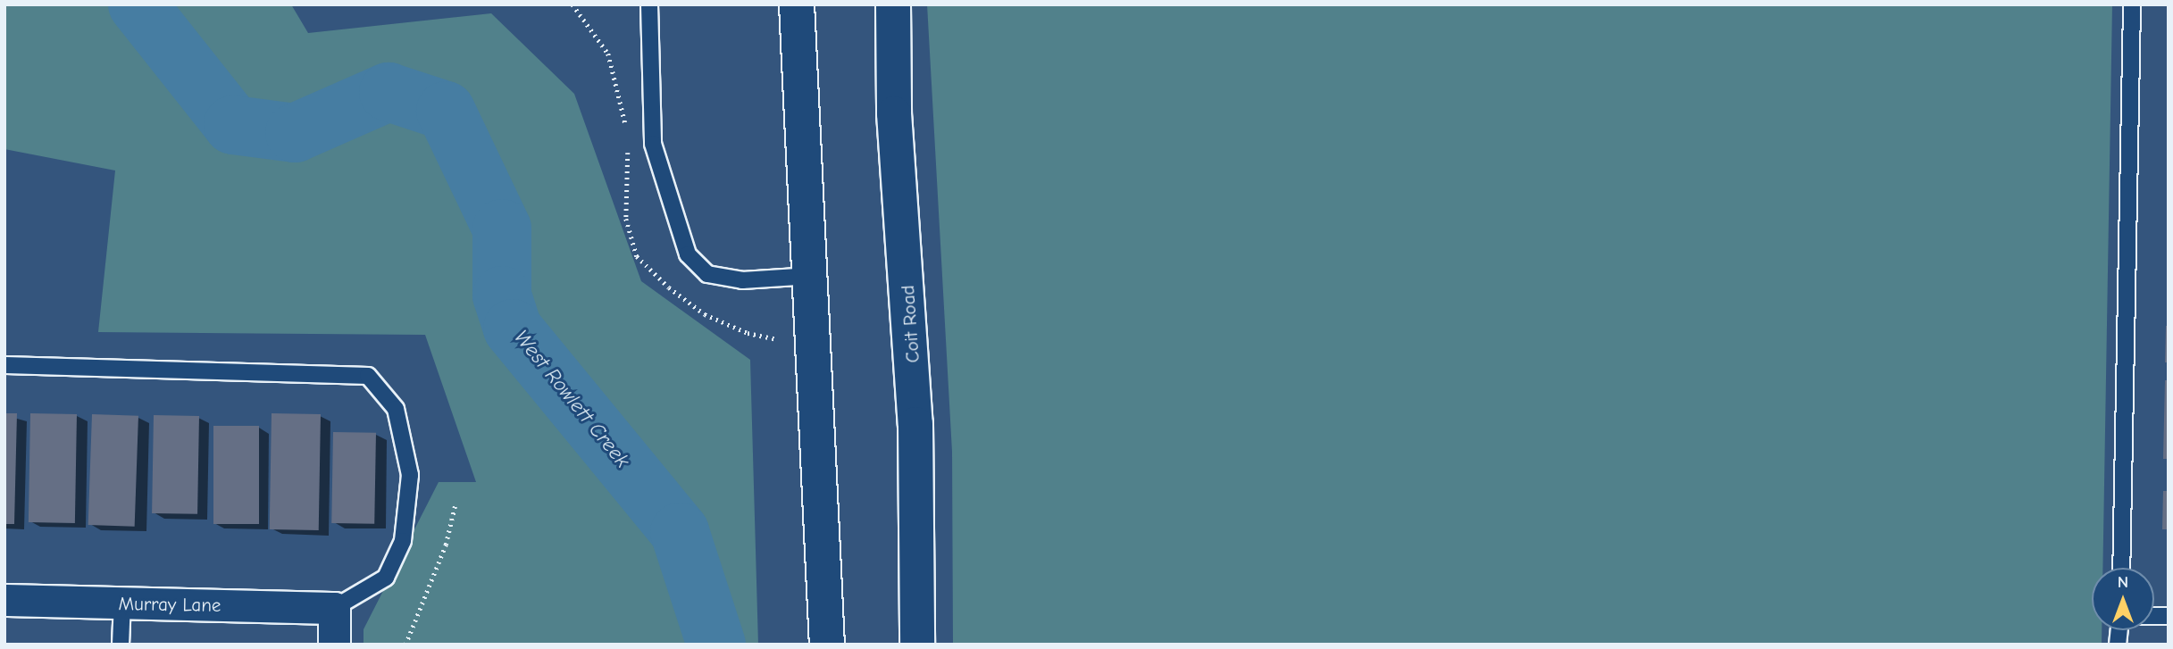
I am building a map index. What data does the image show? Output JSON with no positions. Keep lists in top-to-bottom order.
{
  "streets": {
    "main road": ["Coit Road"],
    "street": ["Murray Lane"]
  },
  "water": ["West Rowlett Creek"],
  "north": "top"
}
